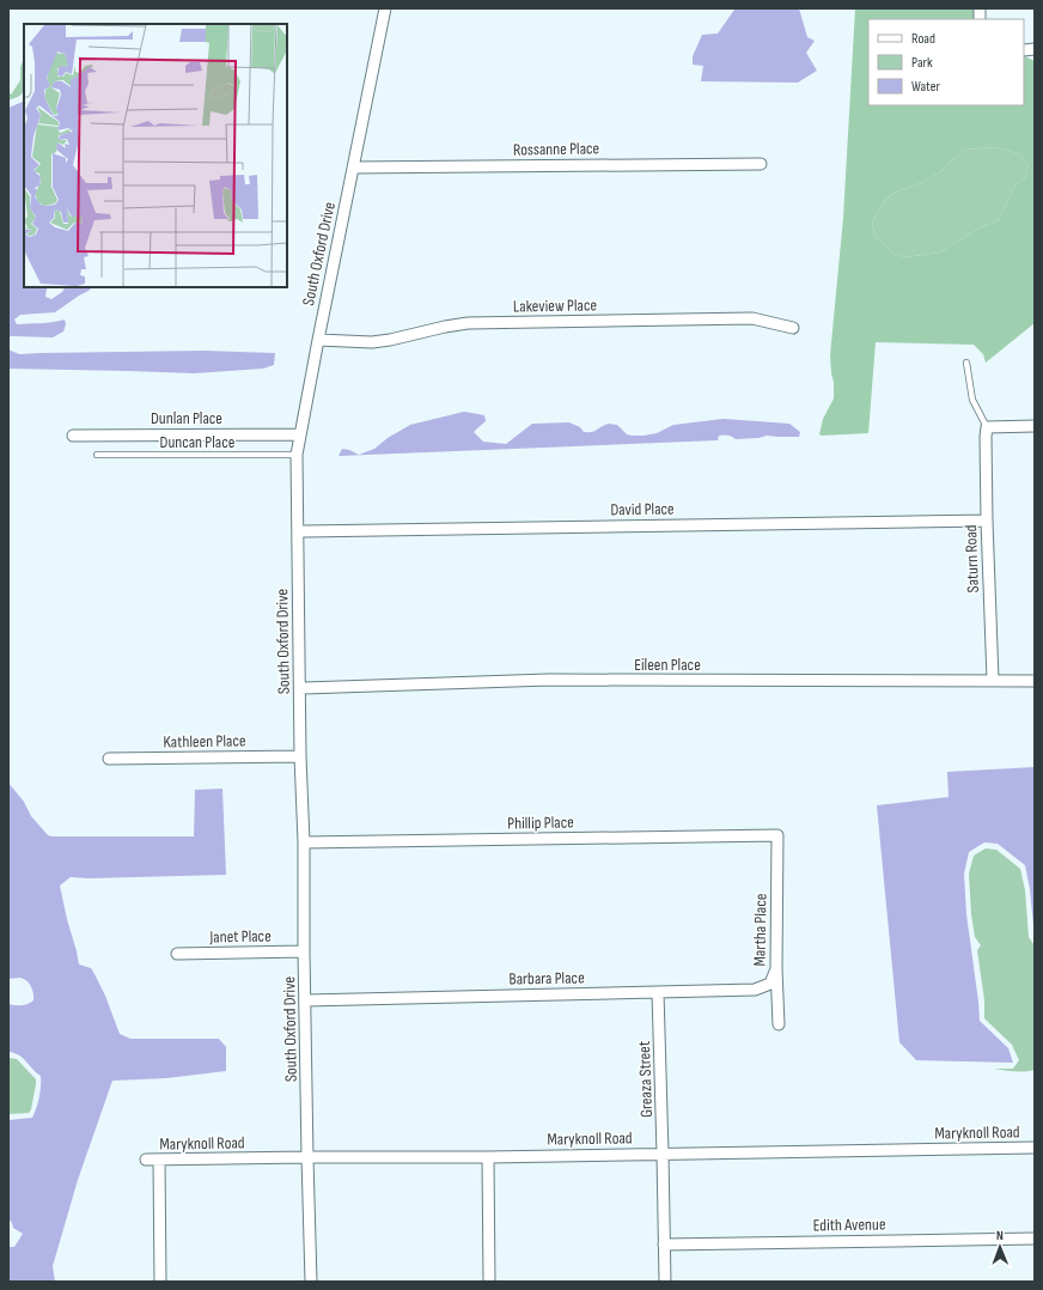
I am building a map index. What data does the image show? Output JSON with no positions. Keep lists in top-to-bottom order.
{
  "streets": {
    "street": [
      "Rossanne Place",
      "South Oxford Drive",
      "Lakeview Place",
      "Dunlan Place",
      "David Place",
      "Saturn Road",
      "Eileen Place",
      "Kathleen Place",
      "Phillip Place",
      "Martha Place",
      "Janet Place",
      "Barbara Place",
      "Greaza Street",
      "Maryknoll Road",
      "Edith Avenue"
    ],
    "lane": ["Duncan Place"]
  },
  "crossings": [
    ["Rossanne Place", "South Oxford Drive"],
    ["South Oxford Drive", "Lakeview Place"],
    ["South Oxford Drive", "Dunlan Place"],
    ["South Oxford Drive", "Duncan Place"],
    ["South Oxford Drive", "David Place"],
    ["South Oxford Drive", "Eileen Place"],
    ["South Oxford Drive", "Kathleen Place"],
    ["South Oxford Drive", "Phillip Place"],
    ["South Oxford Drive", "Janet Place"],
    ["South Oxford Drive", "Barbara Place"],
    ["South Oxford Drive", "Maryknoll Road"],
    ["David Place", "Saturn Road"],
    ["Saturn Road", "Eileen Place"],
    ["Phillip Place", "Martha Place"],
    ["Martha Place", "Barbara Place"],
    ["Barbara Place", "Greaza Street"],
    ["Greaza Street", "Maryknoll Road"],
    ["Greaza Street", "Edith Avenue"]
  ],
  "legend": ["Road", "Park", "Water"],
  "north": "top"
}
